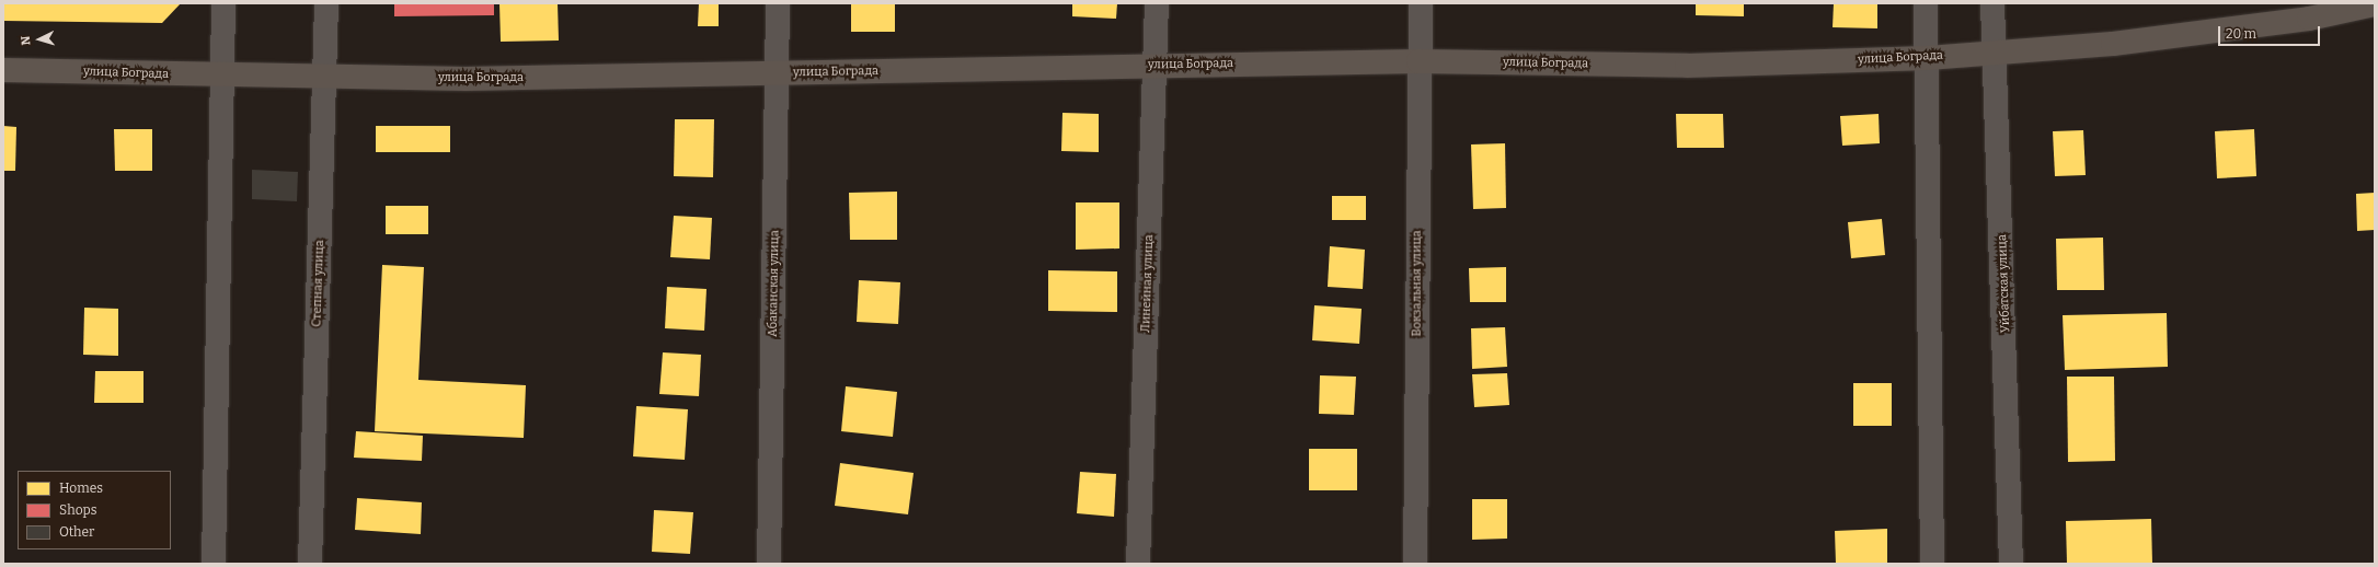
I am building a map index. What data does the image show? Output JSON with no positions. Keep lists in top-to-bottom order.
{
  "streets": {
    "main road": ["улица Бограда"],
    "street": [
      "Степная улица",
      "Абаканская улица",
      "Линейная улица",
      "Вокзальная улица",
      "Уйбатская улица"
    ]
  },
  "crossings": [
    ["улица Бограда", "Степная улица"],
    ["улица Бограда", "Абаканская улица"],
    ["улица Бограда", "Линейная улица"],
    ["улица Бограда", "Вокзальная улица"],
    ["улица Бограда", "Уйбатская улица"]
  ],
  "legend": ["Homes", "Shops", "Other"],
  "scale_bar": "20 m",
  "north": "left"
}
